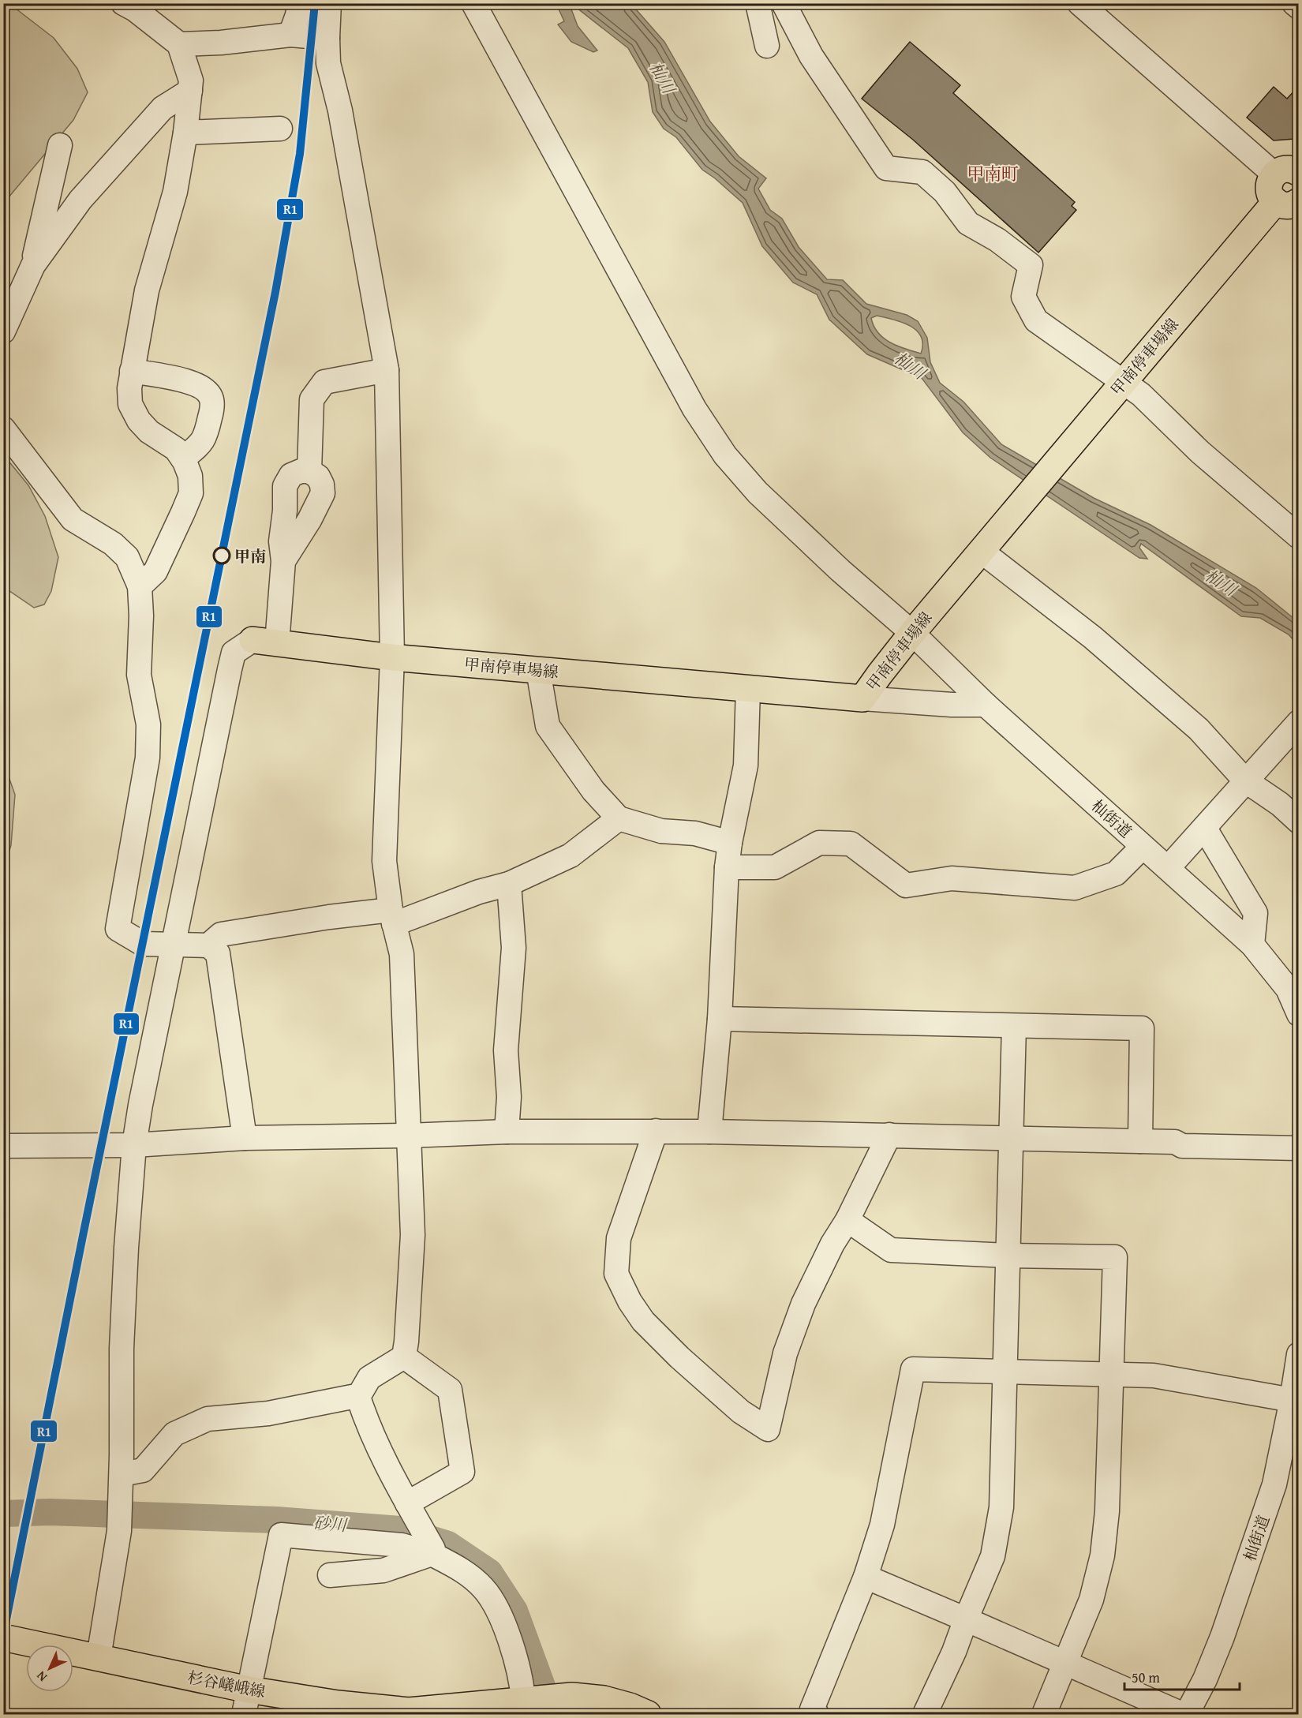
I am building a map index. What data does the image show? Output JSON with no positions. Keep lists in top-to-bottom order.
{
  "streets": {
    "main road": ["甲南停車場線", "杉谷嶬峨線"],
    "street": ["杣街道"]
  },
  "crossings": [
    ["甲南停車場線", "杣街道"]
  ],
  "districts": ["甲南町"],
  "water": ["杣川", "砂川"],
  "places": ["甲南"],
  "lines": ["transit line R1"],
  "scale_bar": "50 m",
  "north": "bottom left"
}
